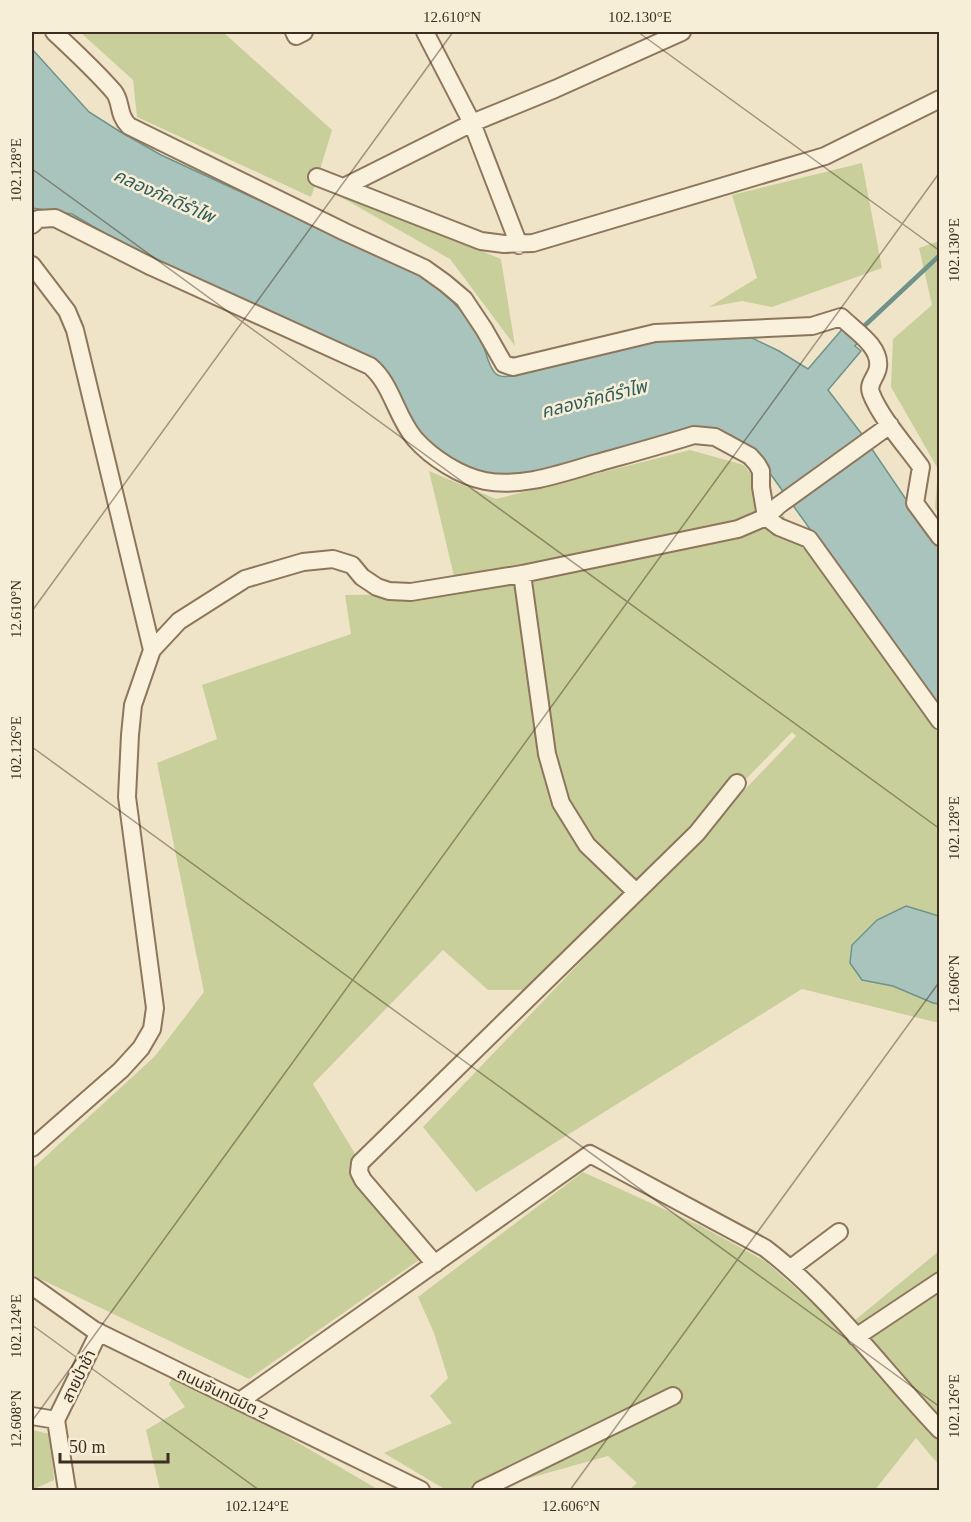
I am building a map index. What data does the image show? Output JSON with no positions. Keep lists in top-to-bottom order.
{
  "streets": {
    "street": ["สายป่าช้า", "ถนนจันทนิมิต 2"]
  },
  "crossings": [
    ["สายป่าช้า", "ถนนจันทนิมิต 2"]
  ],
  "water": ["คลองภัคดีรำไพ"],
  "scale_bar": "50 m",
  "coordinates": [
    "12.610°N",
    "102.130°E",
    "102.128°E",
    "102.126°E",
    "12.606°N",
    "102.124°E",
    "12.608°N"
  ]
}
